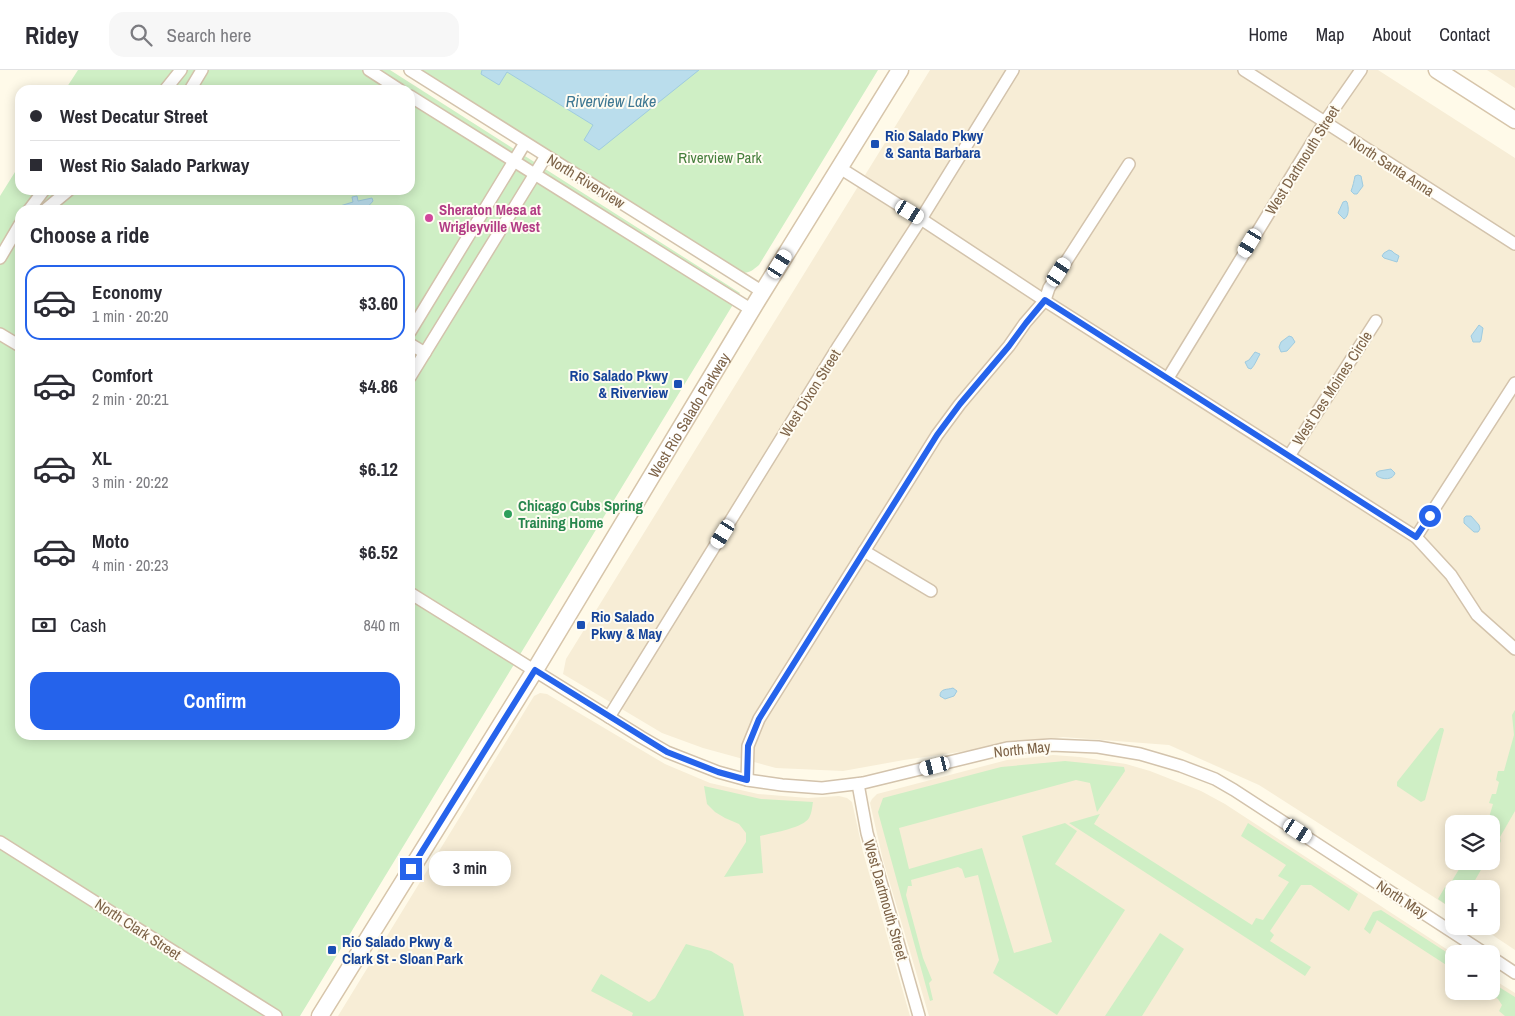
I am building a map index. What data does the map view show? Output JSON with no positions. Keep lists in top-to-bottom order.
{
  "streets": {
    "main road": ["West Rio Salado Parkway"],
    "street": [
      "West Dartmouth Street",
      "North Santa Anna",
      "North Riverview",
      "West Des Moines Circle",
      "West Dixon Street",
      "North May",
      "North Clark Street"
    ]
  },
  "crossings": [
    ["West Dartmouth Street", "North Santa Anna"],
    ["West Dartmouth Street", "North May"],
    ["North Riverview", "West Rio Salado Parkway"],
    ["West Dixon Street", "North May"],
    ["West Rio Salado Parkway", "North May"]
  ],
  "water": ["Riverview Lake"],
  "parks": ["Riverview Park"],
  "places": {
    "transit": [
      "Rio Salado Pkwy & Santa Barbara",
      "Rio Salado Pkwy & Riverview",
      "Rio Salado Pkwy & May",
      "Rio Salado Pkwy & Clark St - Sloan Park"
    ],
    "other": ["Sheraton Mesa at Wrigleyville West", "Chicago Cubs Spring Training Home"]
  },
  "page": {
    "header": "Ridey",
    "search": "Search here",
    "nav": [
      "Home",
      "Map",
      "About",
      "Contact"
    ],
    "banner": ["West Decatur Street", "West Rio Salado Parkway"],
    "heading": "Choose a ride",
    "list": [
      {
        "name": "Economy",
        "note": "1 min · 20:20",
        "value": "$3.60"
      },
      {
        "name": "Comfort",
        "note": "2 min · 20:21",
        "value": "$4.86"
      },
      {
        "name": "XL",
        "note": "3 min · 20:22",
        "value": "$6.12"
      },
      {
        "name": "Moto",
        "note": "4 min · 20:23",
        "value": "$6.52"
      }
    ],
    "pay": ["Cash", "840 m"],
    "buttons": "Confirm",
    "map_buttons": ["+", "−"],
    "bubble": "3 min"
  }
}
